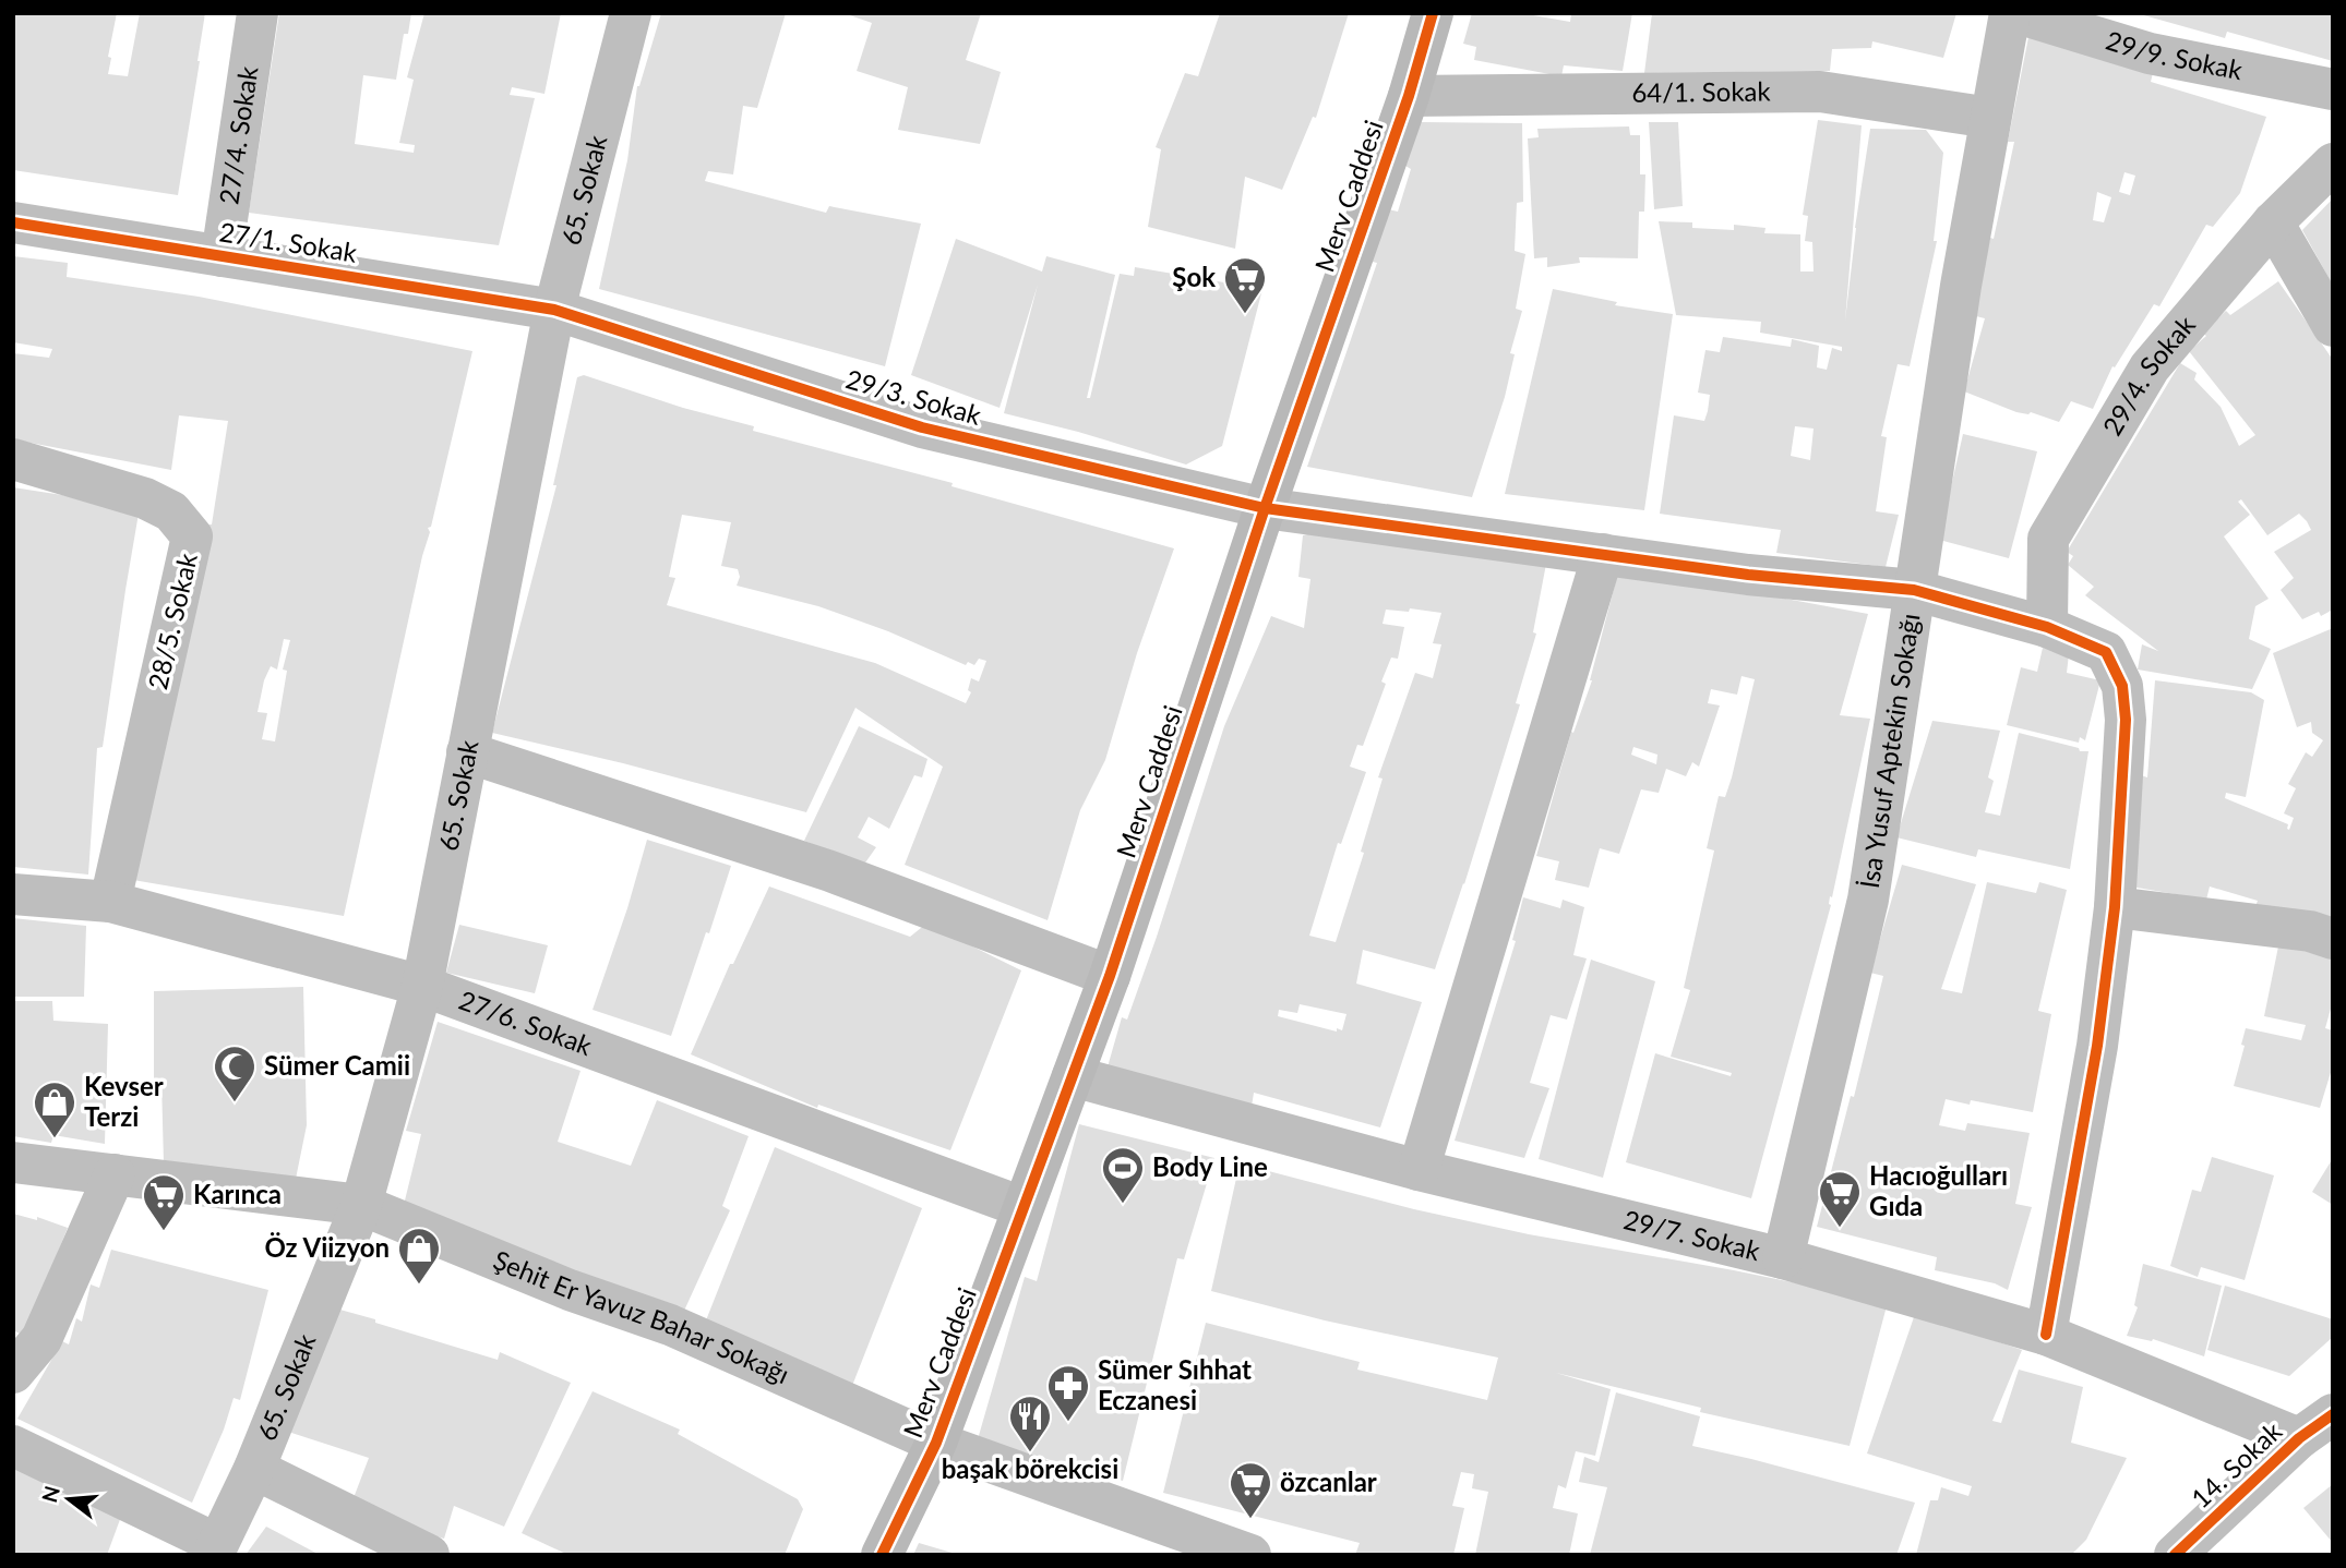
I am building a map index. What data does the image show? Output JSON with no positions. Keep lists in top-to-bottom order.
{
  "streets": {
    "main road": ["Merv Caddesi"],
    "street": [
      "29/9. Sokak",
      "64/1. Sokak",
      "27/4. Sokak",
      "65. Sokak",
      "27/1. Sokak",
      "29/4. Sokak",
      "29/3. Sokak",
      "28/5. Sokak",
      "İsa Yusuf Aptekin Sokağı",
      "27/6. Sokak",
      "29/7. Sokak",
      "Şehit Er Yavuz Bahar Sokağı",
      "14. Sokak"
    ]
  },
  "crossings": [
    ["64/1. Sokak", "Merv Caddesi"],
    ["64/1. Sokak", "İsa Yusuf Aptekin Sokağı"],
    ["27/4. Sokak", "27/1. Sokak"],
    ["65. Sokak", "27/1. Sokak"],
    ["65. Sokak", "29/3. Sokak"],
    ["65. Sokak", "27/6. Sokak"],
    ["65. Sokak", "Şehit Er Yavuz Bahar Sokağı"],
    ["Merv Caddesi", "29/3. Sokak"],
    ["Merv Caddesi", "27/6. Sokak"],
    ["Merv Caddesi", "29/7. Sokak"],
    ["Merv Caddesi", "Şehit Er Yavuz Bahar Sokağı"],
    ["27/1. Sokak", "29/3. Sokak"],
    ["29/4. Sokak", "29/3. Sokak"],
    ["29/3. Sokak", "İsa Yusuf Aptekin Sokağı"],
    ["29/3. Sokak", "29/7. Sokak"],
    ["28/5. Sokak", "27/6. Sokak"],
    ["İsa Yusuf Aptekin Sokağı", "29/7. Sokak"],
    ["29/7. Sokak", "14. Sokak"]
  ],
  "places": {
    "supermarket": [
      "Şok",
      "Hacıoğulları Gıda",
      "Karınca",
      "özcanlar"
    ],
    "mosque": ["Sümer Camii"],
    "shop": ["Kevser Terzi", "Öz Viizyon"],
    "sports": ["Body Line"],
    "pharmacy": ["Sümer Sıhhat Eczanesi"],
    "restaurant": ["başak börekcisi"]
  },
  "north": "left"
}
